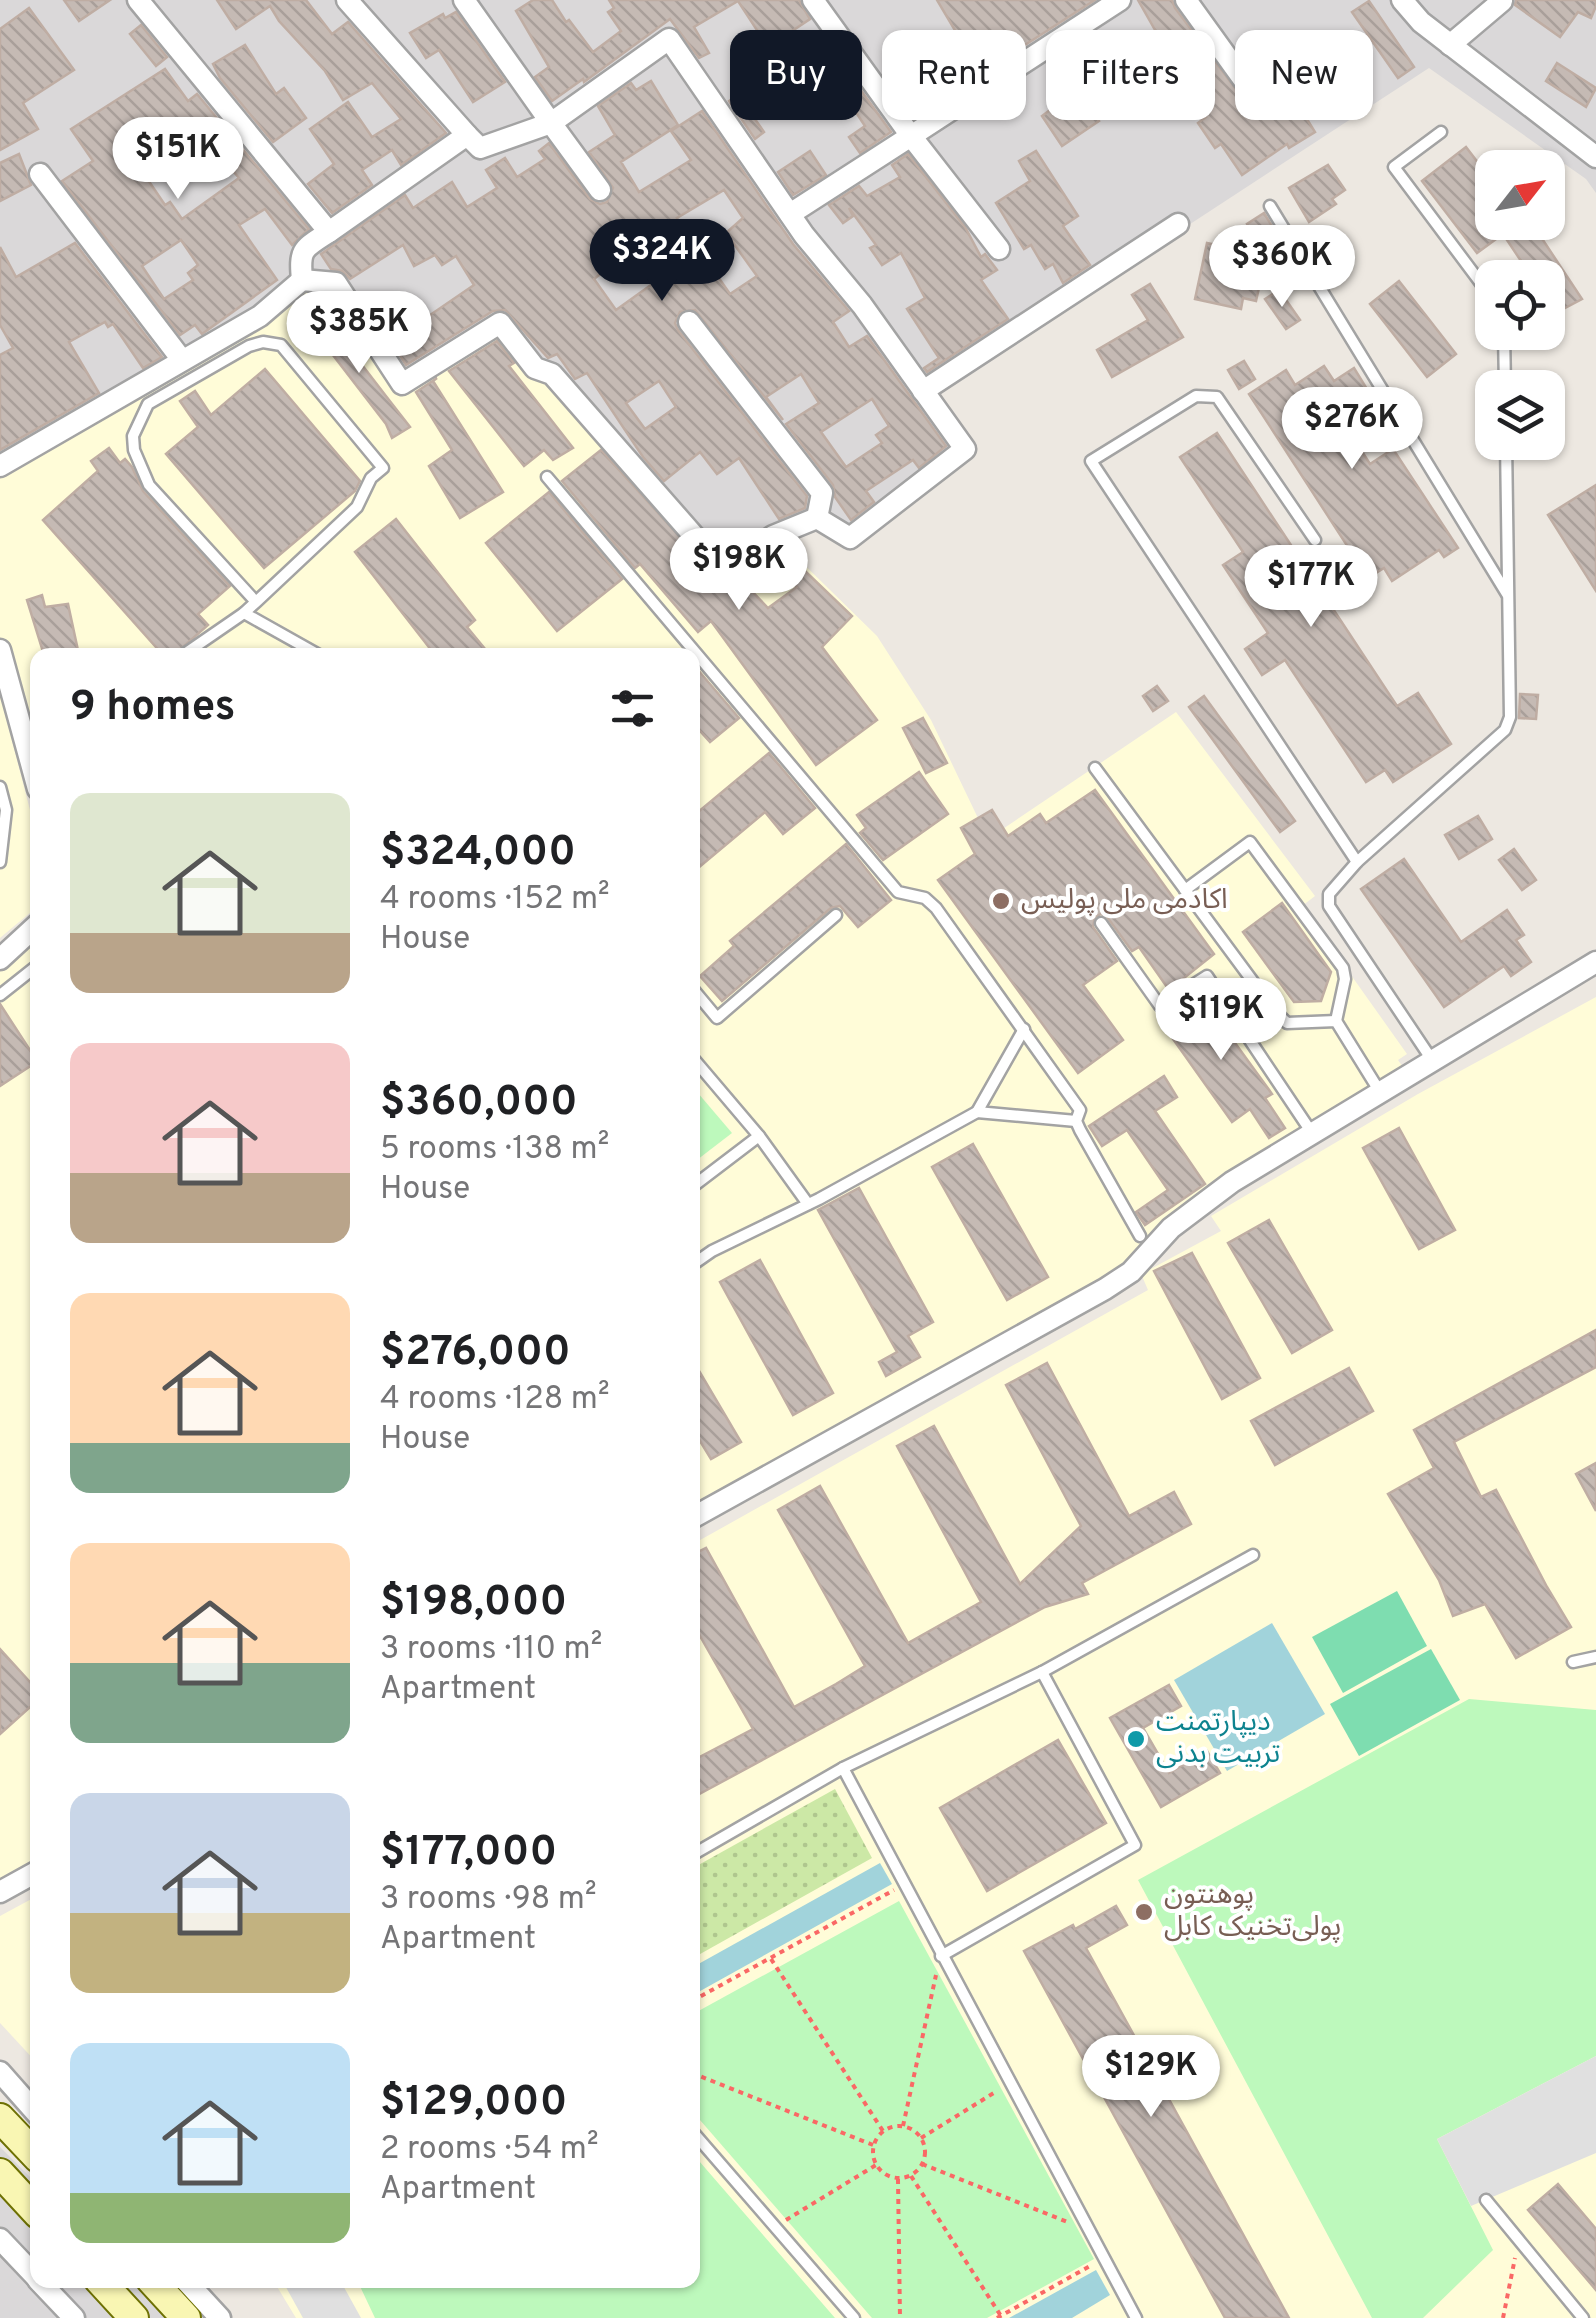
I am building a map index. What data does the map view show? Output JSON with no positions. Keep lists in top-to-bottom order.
{
  "places": ["اکادمی ملی پولیس", "دیپارتمنت تربیت بدنی", "پوهنتون پولی‌تخنیک کابل"],
  "north": "top right",
  "page": {
    "chip": [
      "Buy",
      "Rent",
      "Filters",
      "New"
    ],
    "price": [
      "$151K",
      "$324K",
      "$360K",
      "$385K",
      "$276K",
      "$198K",
      "$177K",
      "$119K",
      "$129K"
    ],
    "heading": "9 homes",
    "list": [
      {
        "name": "$324,000",
        "note": "4 rooms · 152 m² · House"
      },
      {
        "name": "$360,000",
        "note": "5 rooms · 138 m² · House"
      },
      {
        "name": "$276,000",
        "note": "4 rooms · 128 m² · House"
      },
      {
        "name": "$198,000",
        "note": "3 rooms · 110 m² · Apartment"
      },
      {
        "name": "$177,000",
        "note": "3 rooms · 98 m² · Apartment"
      },
      {
        "name": "$129,000",
        "note": "2 rooms · 54 m² · Apartment"
      }
    ]
  }
}
